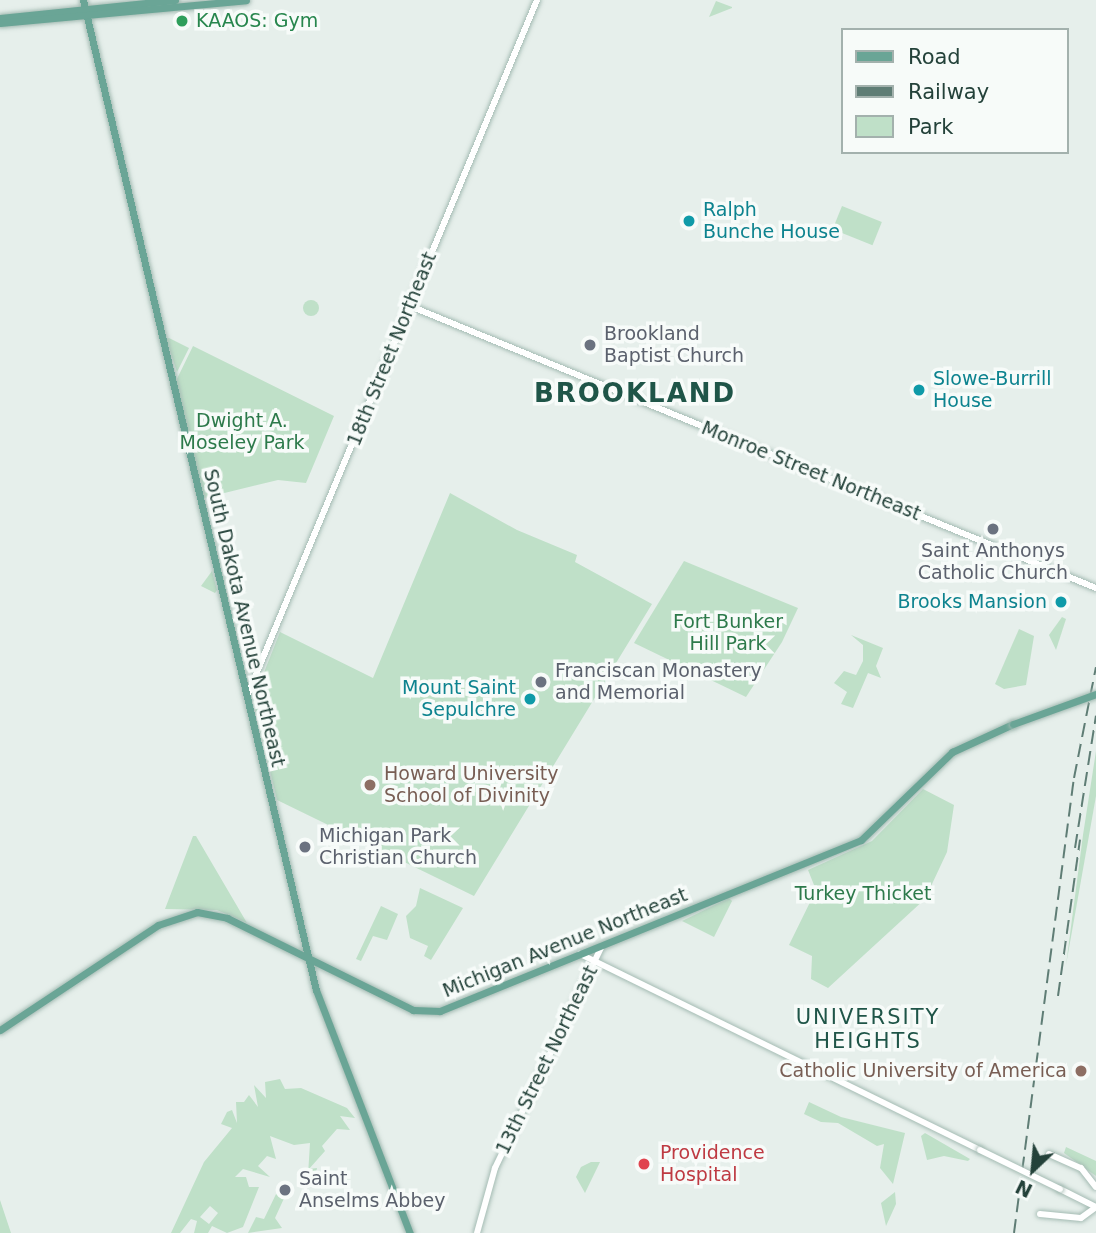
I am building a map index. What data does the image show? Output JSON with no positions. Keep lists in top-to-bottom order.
{
  "streets": {
    "main road": [
      "18th Street Northeast",
      "Monroe Street Northeast",
      "South Dakota Avenue Northeast",
      "Michigan Avenue Northeast",
      "13th Street Northeast"
    ]
  },
  "crossings": [
    ["18th Street Northeast", "Monroe Street Northeast"],
    ["18th Street Northeast", "South Dakota Avenue Northeast"],
    ["South Dakota Avenue Northeast", "Michigan Avenue Northeast"],
    ["Michigan Avenue Northeast", "13th Street Northeast"]
  ],
  "districts": ["BROOKLAND", "UNIVERSITY HEIGHTS"],
  "parks": ["Dwight A. Moseley Park", "Fort Bunker Hill Park", "Turkey Thicket"],
  "places": [
    "KAAOS: Gym",
    "Ralph Bunche House",
    "Brookland Baptist Church",
    "Slowe-Burrill House",
    "Saint Anthonys Catholic Church",
    "Brooks Mansion",
    "Franciscan Monastery and Memorial",
    "Mount Saint Sepulchre",
    "Howard University School of Divinity",
    "Michigan Park Christian Church",
    "Catholic University of America",
    "Providence Hospital",
    "Saint Anselms Abbey"
  ],
  "legend": ["Road", "Railway", "Park"],
  "north": "bottom left"
}
